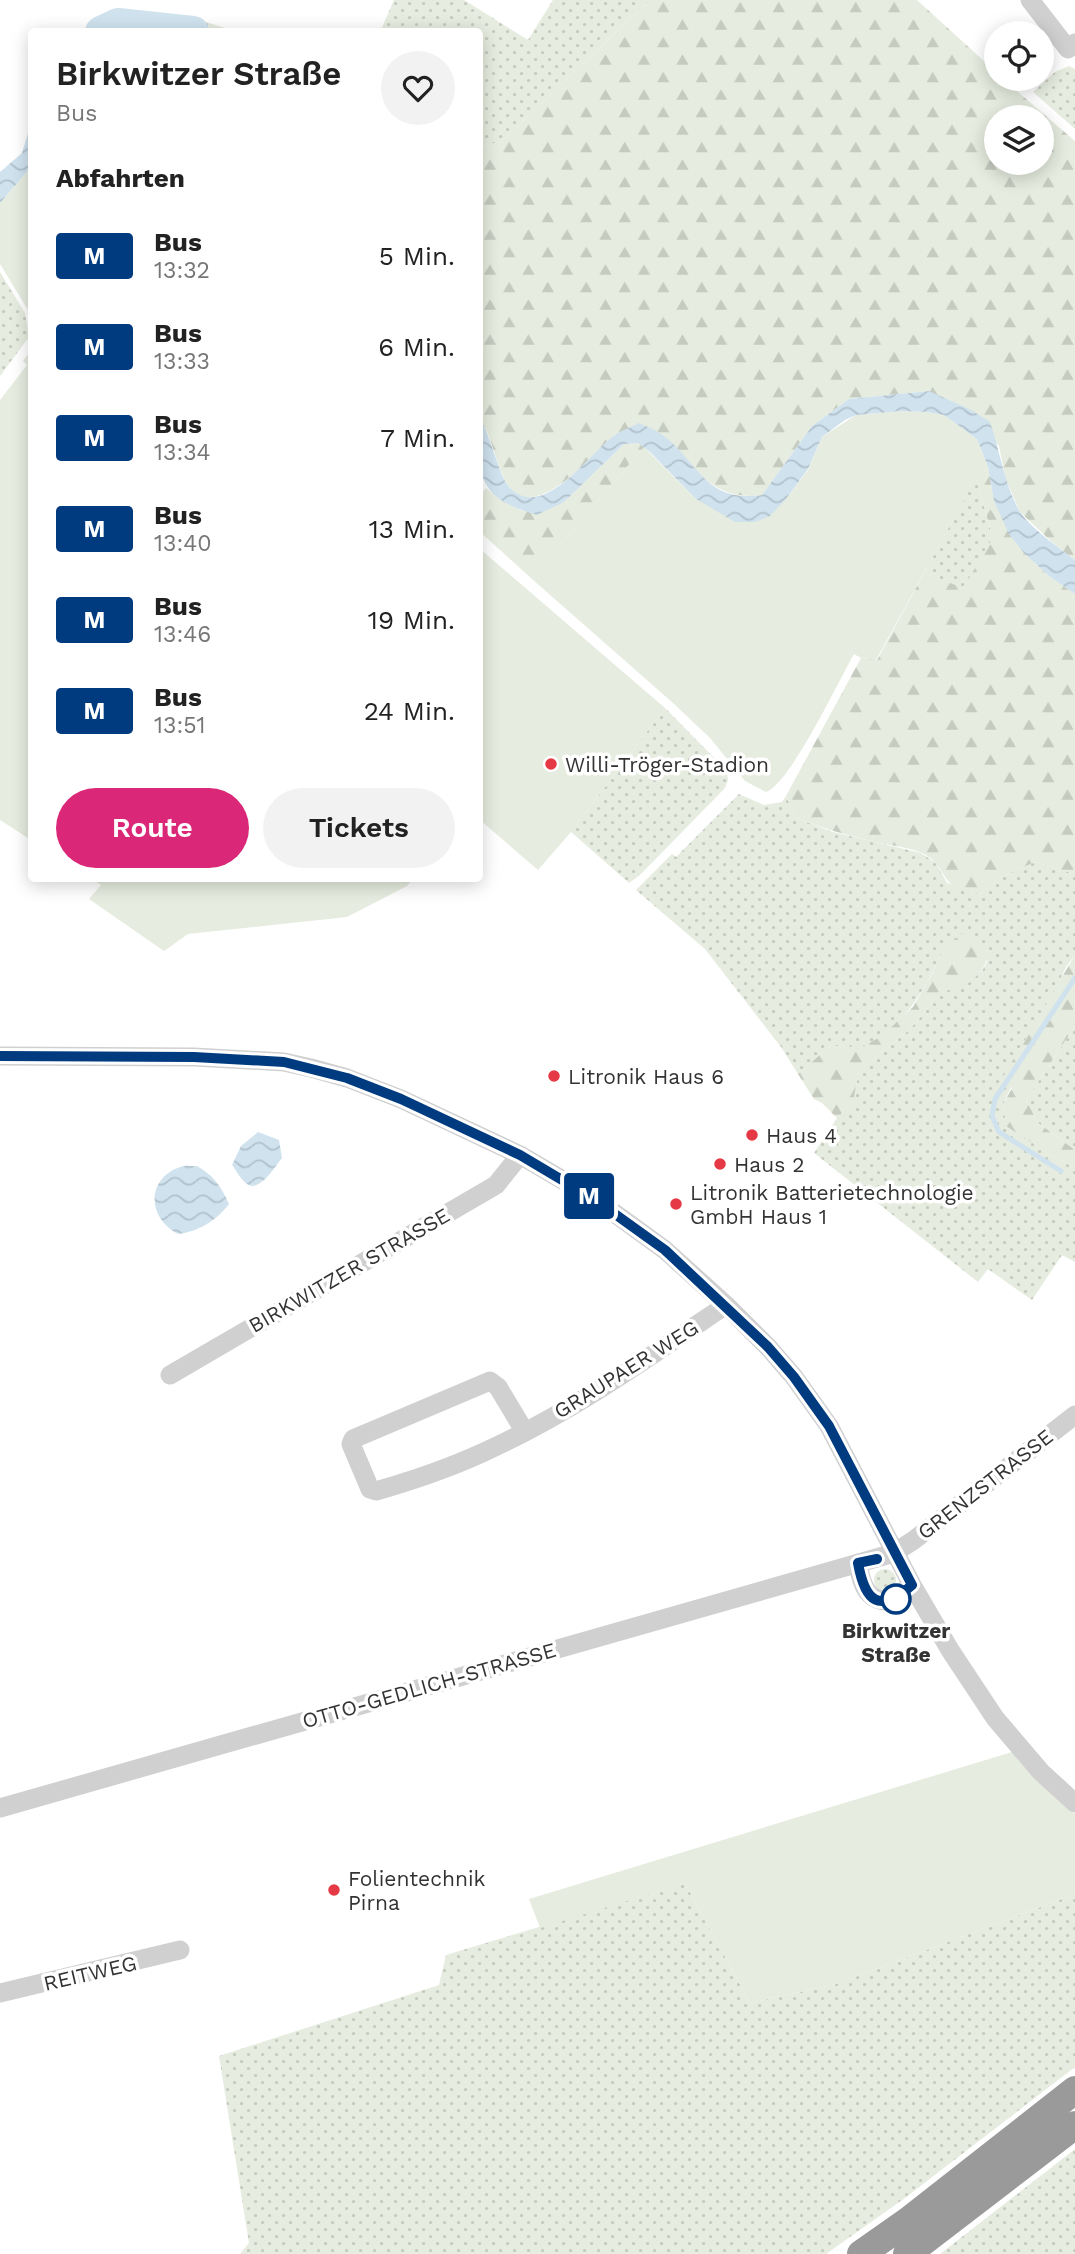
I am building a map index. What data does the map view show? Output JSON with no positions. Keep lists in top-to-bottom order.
{
  "streets": {
    "street": [
      "BIRKWITZER STRASSE",
      "GRAUPAER WEG",
      "GRENZSTRASSE",
      "OTTO-GEDLICH-STRASSE",
      "REITWEG"
    ]
  },
  "crossings": [
    ["GRENZSTRASSE", "OTTO-GEDLICH-STRASSE"]
  ],
  "places": [
    "Willi-Tröger-Stadion",
    "Litronik Haus 6",
    "Haus 4",
    "Haus 2",
    "Litronik Batterietechnologie GmbH Haus 1",
    "Birkwitzer Straße",
    "Folientechnik Pirna"
  ],
  "lines": ["bus line M"],
  "page": {
    "on_map": "M",
    "heading": [
      ["Birkwitzer Straße", "Bus"],
      "Abfahrten"
    ],
    "list": [
      {
        "mark": "M",
        "name": "Bus",
        "note": "13:32",
        "value": "5 Min."
      },
      {
        "mark": "M",
        "name": "Bus",
        "note": "13:33",
        "value": "6 Min."
      },
      {
        "mark": "M",
        "name": "Bus",
        "note": "13:34",
        "value": "7 Min."
      },
      {
        "mark": "M",
        "name": "Bus",
        "note": "13:40",
        "value": "13 Min."
      },
      {
        "mark": "M",
        "name": "Bus",
        "note": "13:46",
        "value": "19 Min."
      },
      {
        "mark": "M",
        "name": "Bus",
        "note": "13:51",
        "value": "24 Min."
      }
    ],
    "buttons": ["Route", "Tickets"]
  }
}
